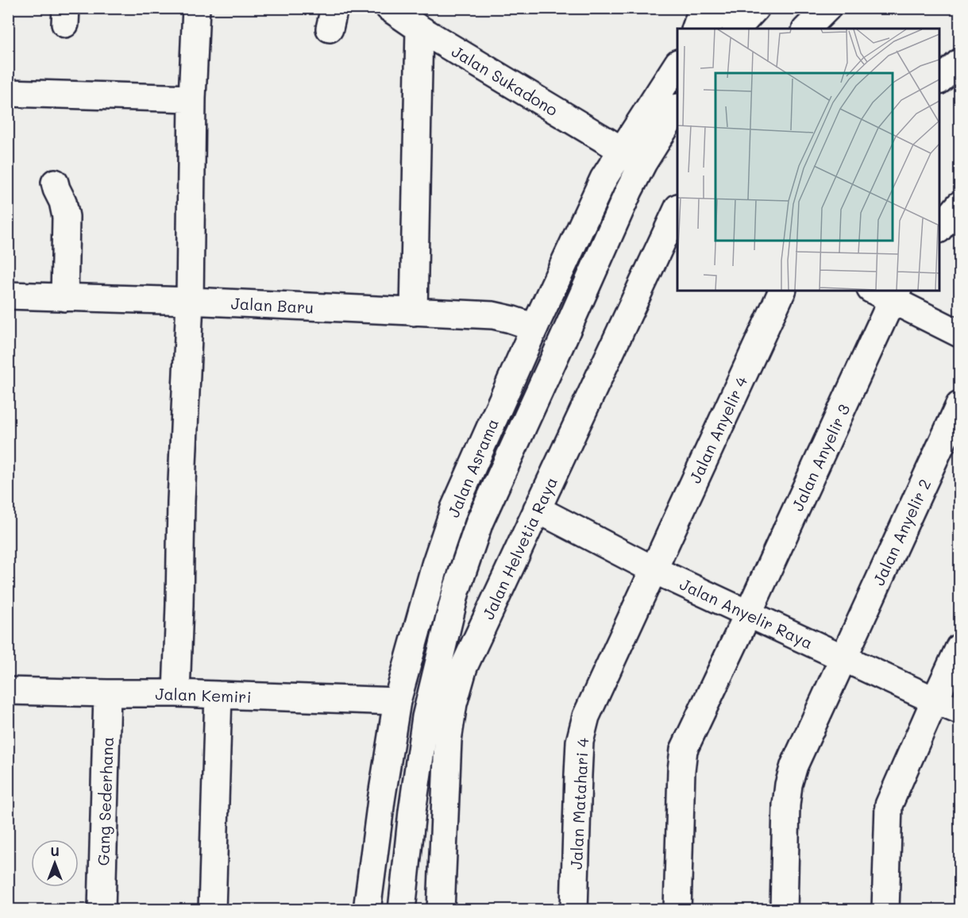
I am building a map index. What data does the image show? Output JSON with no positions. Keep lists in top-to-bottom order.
{
  "streets": {
    "main road": [
      "Jalan Sukadono",
      "Jalan Baru",
      "Jalan Anyelir 4",
      "Jalan Anyelir 3",
      "Jalan Asrama",
      "Jalan Anyelir 2",
      "Jalan Helvetia Raya",
      "Jalan Anyelir Raya",
      "Jalan Kemiri",
      "Gang Sederhana",
      "Jalan Matahari 4"
    ]
  },
  "crossings": [
    ["Jalan Sukadono", "Jalan Asrama"],
    ["Jalan Baru", "Jalan Asrama"],
    ["Jalan Anyelir 4", "Jalan Anyelir Raya"],
    ["Jalan Anyelir 4", "Jalan Matahari 4"],
    ["Jalan Anyelir 3", "Jalan Anyelir Raya"],
    ["Jalan Asrama", "Jalan Kemiri"],
    ["Jalan Anyelir 2", "Jalan Anyelir Raya"],
    ["Jalan Helvetia Raya", "Jalan Anyelir Raya"],
    ["Jalan Anyelir Raya", "Jalan Matahari 4"],
    ["Jalan Kemiri", "Gang Sederhana"]
  ],
  "north": "top"
}
